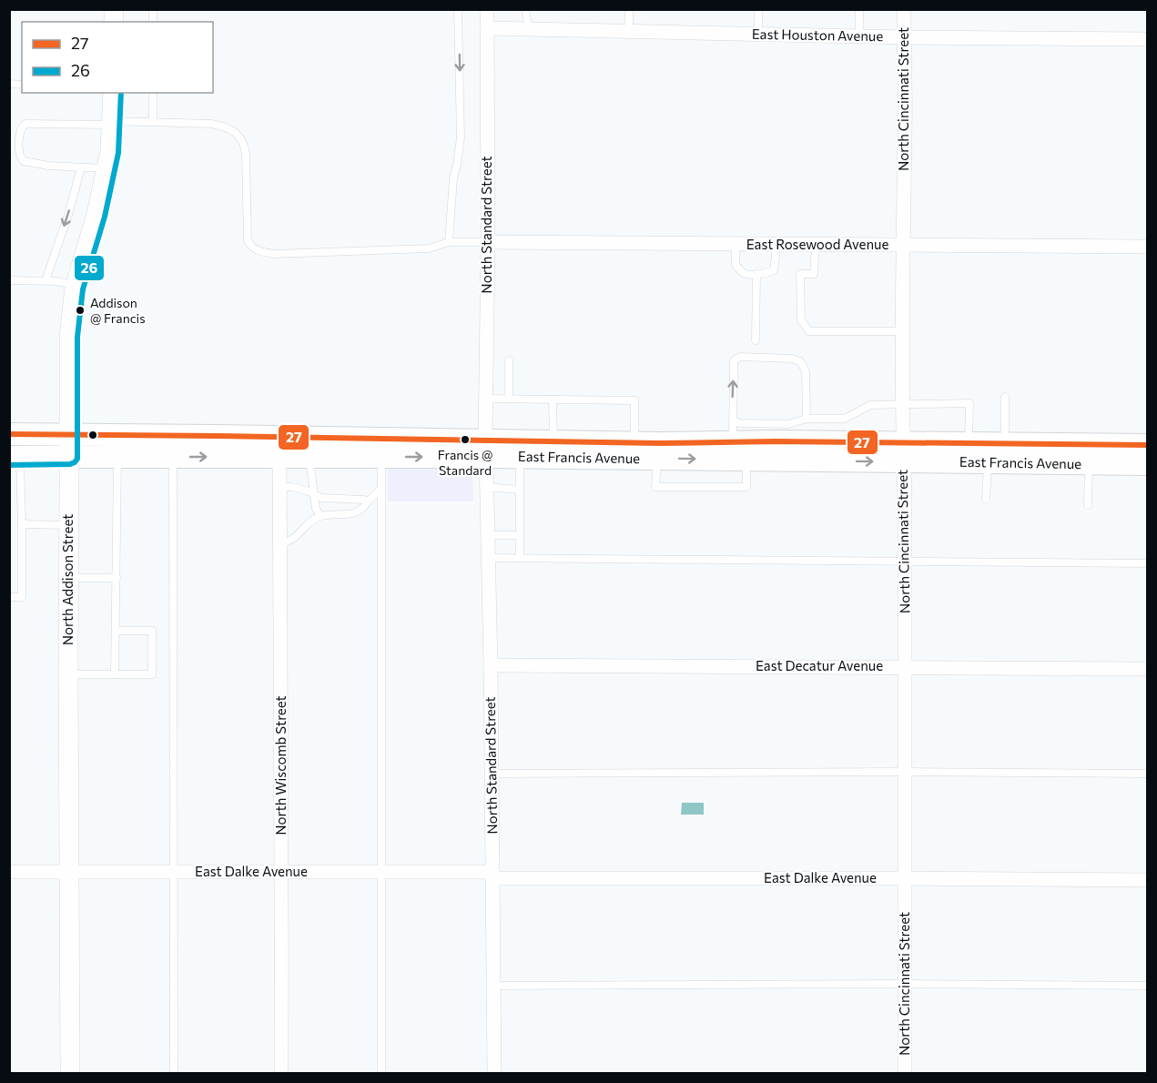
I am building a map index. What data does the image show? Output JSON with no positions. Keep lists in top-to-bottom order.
{
  "streets": {
    "main road": ["East Francis Avenue"],
    "street": [
      "East Houston Avenue",
      "North Cincinnati Street",
      "North Standard Street",
      "East Rosewood Avenue",
      "North Addison Street",
      "East Decatur Avenue",
      "North Wiscomb Street",
      "East Dalke Avenue"
    ]
  },
  "crossings": [
    ["East Houston Avenue", "North Cincinnati Street"],
    ["East Houston Avenue", "North Standard Street"],
    ["North Cincinnati Street", "East Rosewood Avenue"],
    ["North Cincinnati Street", "East Francis Avenue"],
    ["North Cincinnati Street", "East Decatur Avenue"],
    ["North Cincinnati Street", "East Dalke Avenue"],
    ["North Standard Street", "East Rosewood Avenue"],
    ["North Standard Street", "East Francis Avenue"],
    ["North Standard Street", "East Decatur Avenue"],
    ["North Standard Street", "East Dalke Avenue"],
    ["East Francis Avenue", "North Addison Street"],
    ["East Francis Avenue", "North Wiscomb Street"],
    ["North Addison Street", "East Dalke Avenue"],
    ["North Wiscomb Street", "East Dalke Avenue"]
  ],
  "places": ["Addison @ Francis", "Francis @ Standard"],
  "lines": ["transit line 26", "transit line 27"],
  "legend": ["27", "26"]
}
